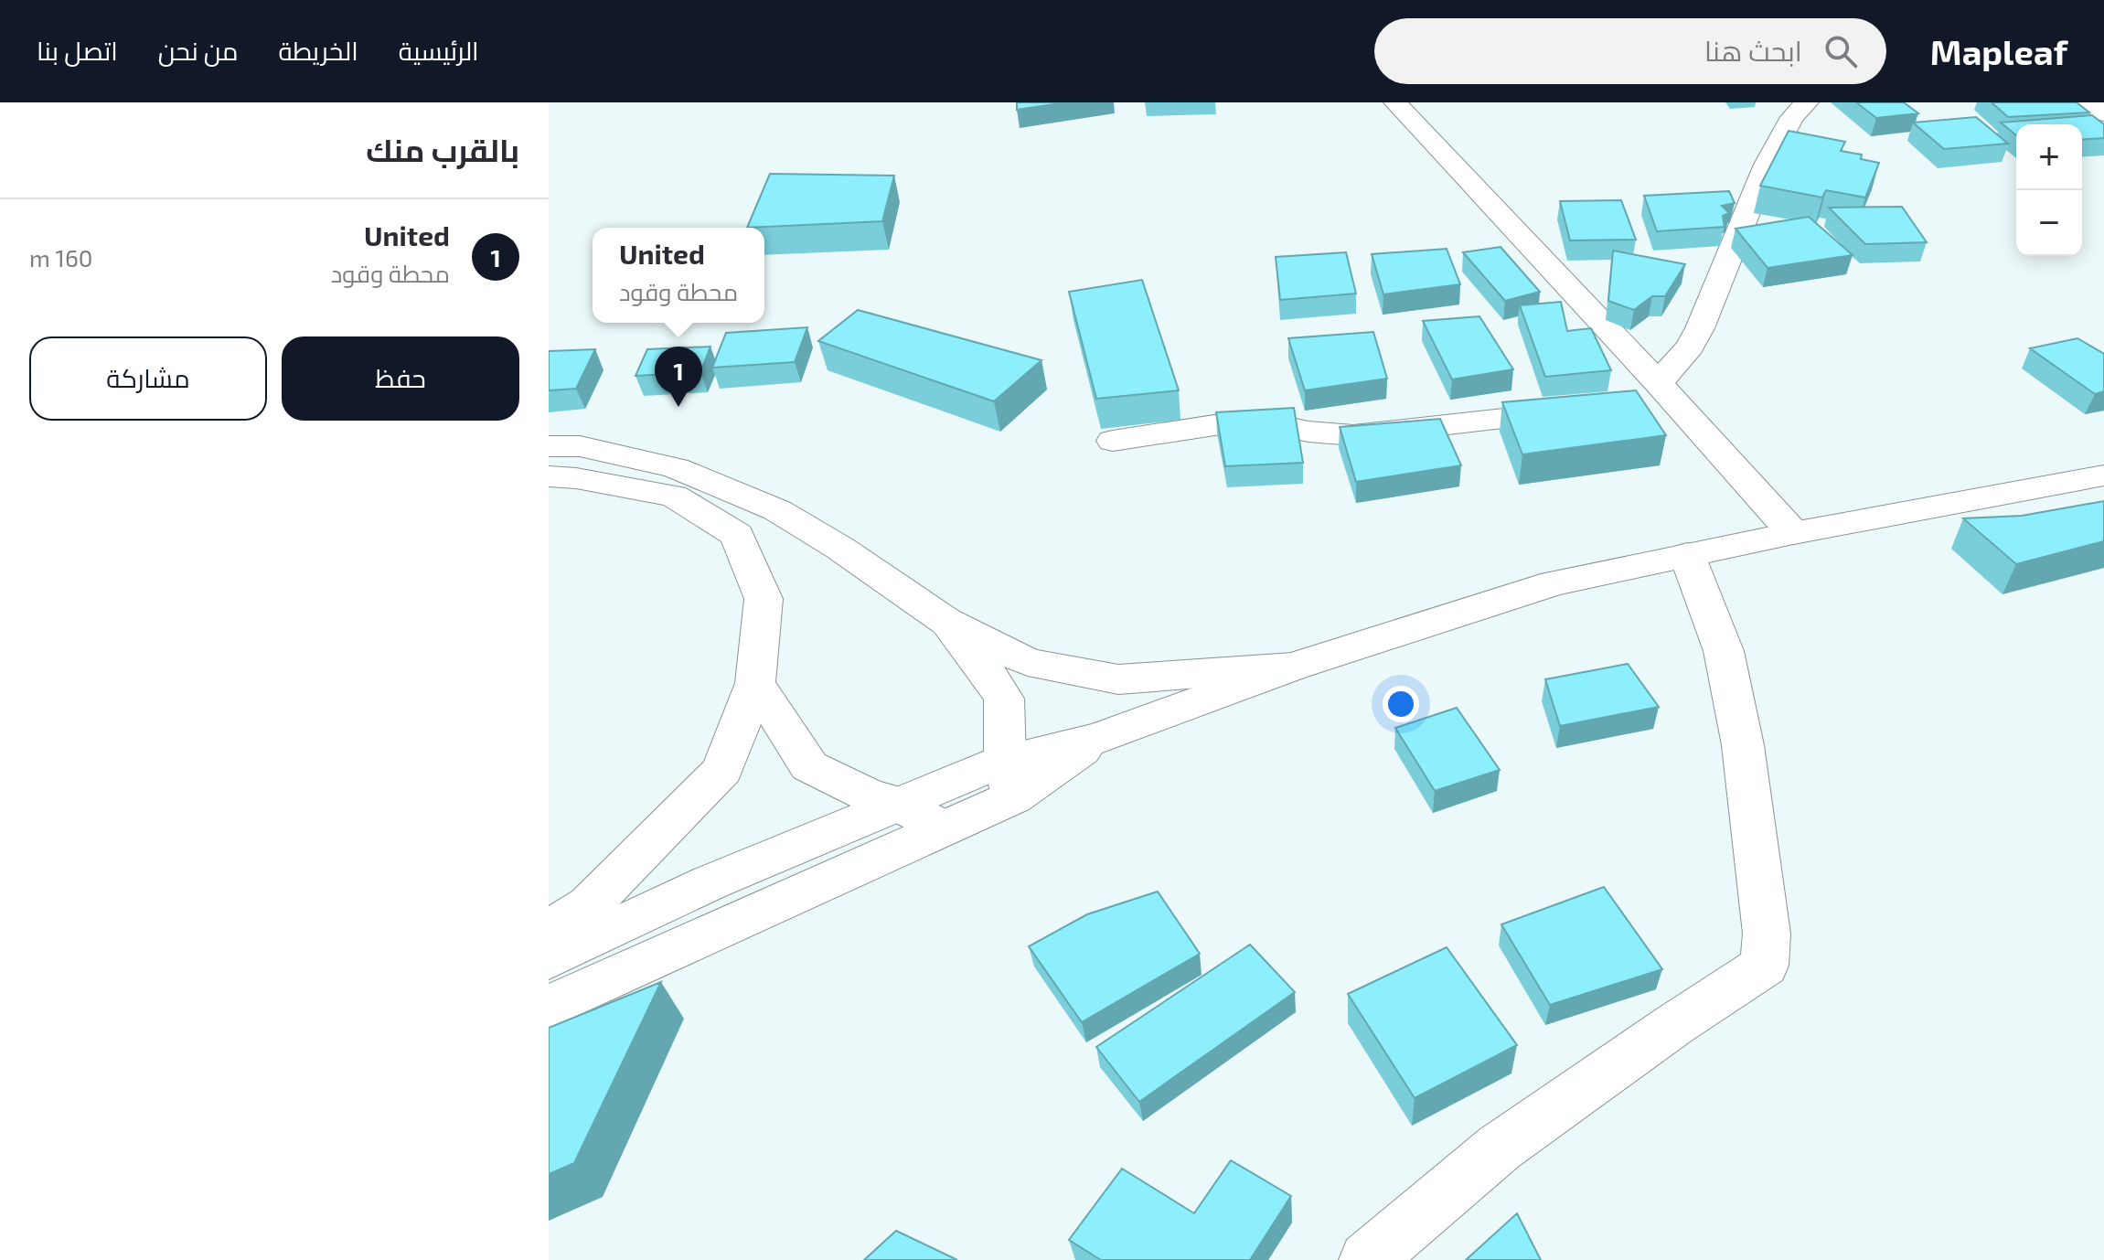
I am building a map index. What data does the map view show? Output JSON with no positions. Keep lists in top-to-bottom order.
{
  "page": {
    "header": "Mapleaf",
    "search": "ابحث هنا",
    "nav": [
      "الرئيسية",
      "الخريطة",
      "من نحن",
      "اتصل بنا"
    ],
    "heading": "بالقرب منك",
    "map_buttons": ["+", "−"],
    "list": [
      {
        "mark": "1",
        "name": "United",
        "note": "محطة وقود",
        "value": "160 m"
      }
    ],
    "popup": ["United", "محطة وقود"],
    "buttons": ["حفظ", "مشاركة"],
    "pins": "1"
  }
}
